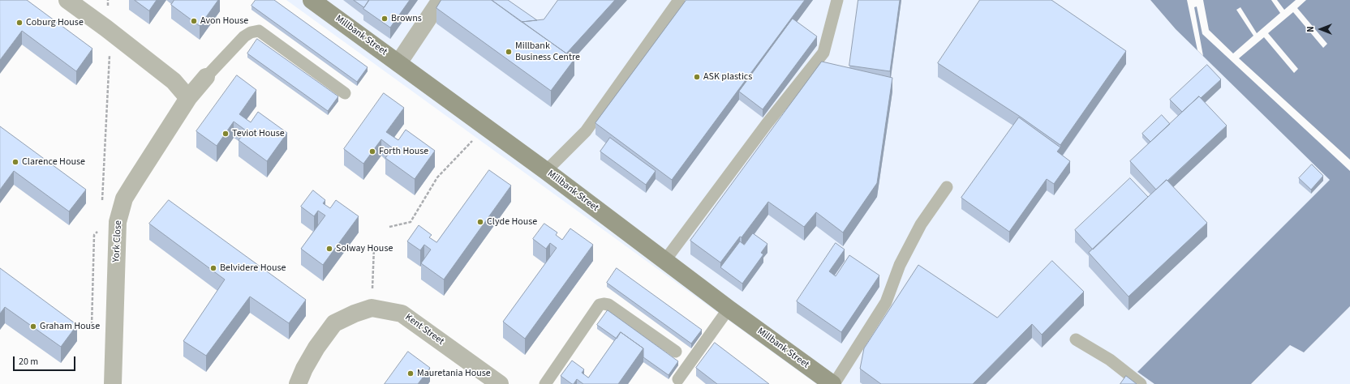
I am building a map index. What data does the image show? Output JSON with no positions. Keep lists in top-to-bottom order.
{
  "streets": {
    "street": ["Millbank Street", "York Close", "Kent Street"]
  },
  "places": [
    "Browns",
    "Avon House",
    "Coburg House",
    "Millbank Business Centre",
    "ASK plastics",
    "Teviot House",
    "Forth House",
    "Clarence House",
    "Clyde House",
    "Solway House",
    "Belvidere House",
    "Graham House",
    "Mauretania House"
  ],
  "scale_bar": "20 m",
  "north": "left"
}
